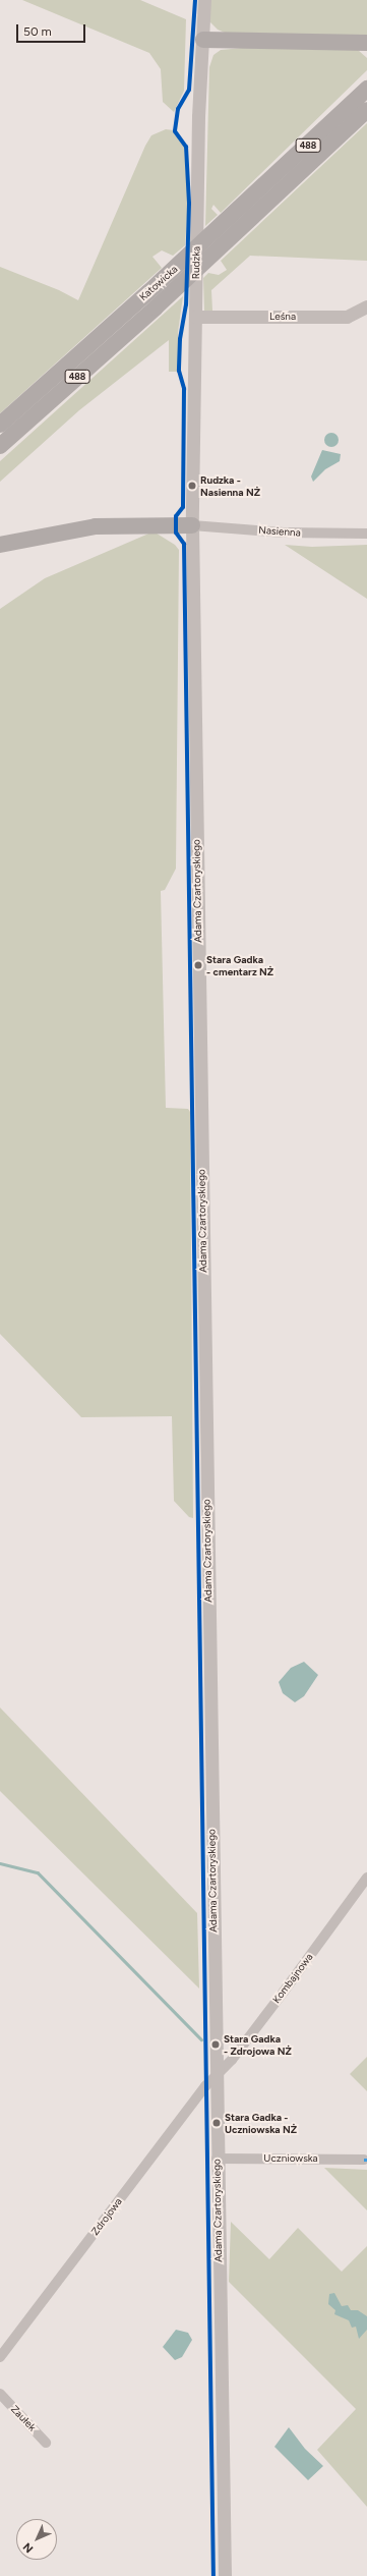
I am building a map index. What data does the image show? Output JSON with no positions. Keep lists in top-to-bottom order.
{
  "streets": {
    "main road": ["488", "Katowicka"],
    "street": [
      "Rudzka",
      "Leśna",
      "Nasienna",
      "Adama Czartoryskiego",
      "Kombajnowa",
      "Uczniowska",
      "Zdrojowa",
      "Zaułek"
    ]
  },
  "crossings": [
    ["Rudzka", "Leśna"],
    ["Rudzka", "Nasienna"],
    ["Rudzka", "Adama Czartoryskiego"],
    ["Nasienna", "Adama Czartoryskiego"],
    ["Adama Czartoryskiego", "Kombajnowa"],
    ["Adama Czartoryskiego", "Uczniowska"],
    ["Adama Czartoryskiego", "Zdrojowa"],
    ["Kombajnowa", "Zdrojowa"]
  ],
  "places": [
    "Rudzka - Nasienna NŻ",
    "Stara Gadka - cmentarz NŻ",
    "Stara Gadka - Zdrojowa NŻ",
    "Stara Gadka - Uczniowska NŻ"
  ],
  "scale_bar": "50 m",
  "north": "bottom left"
}
